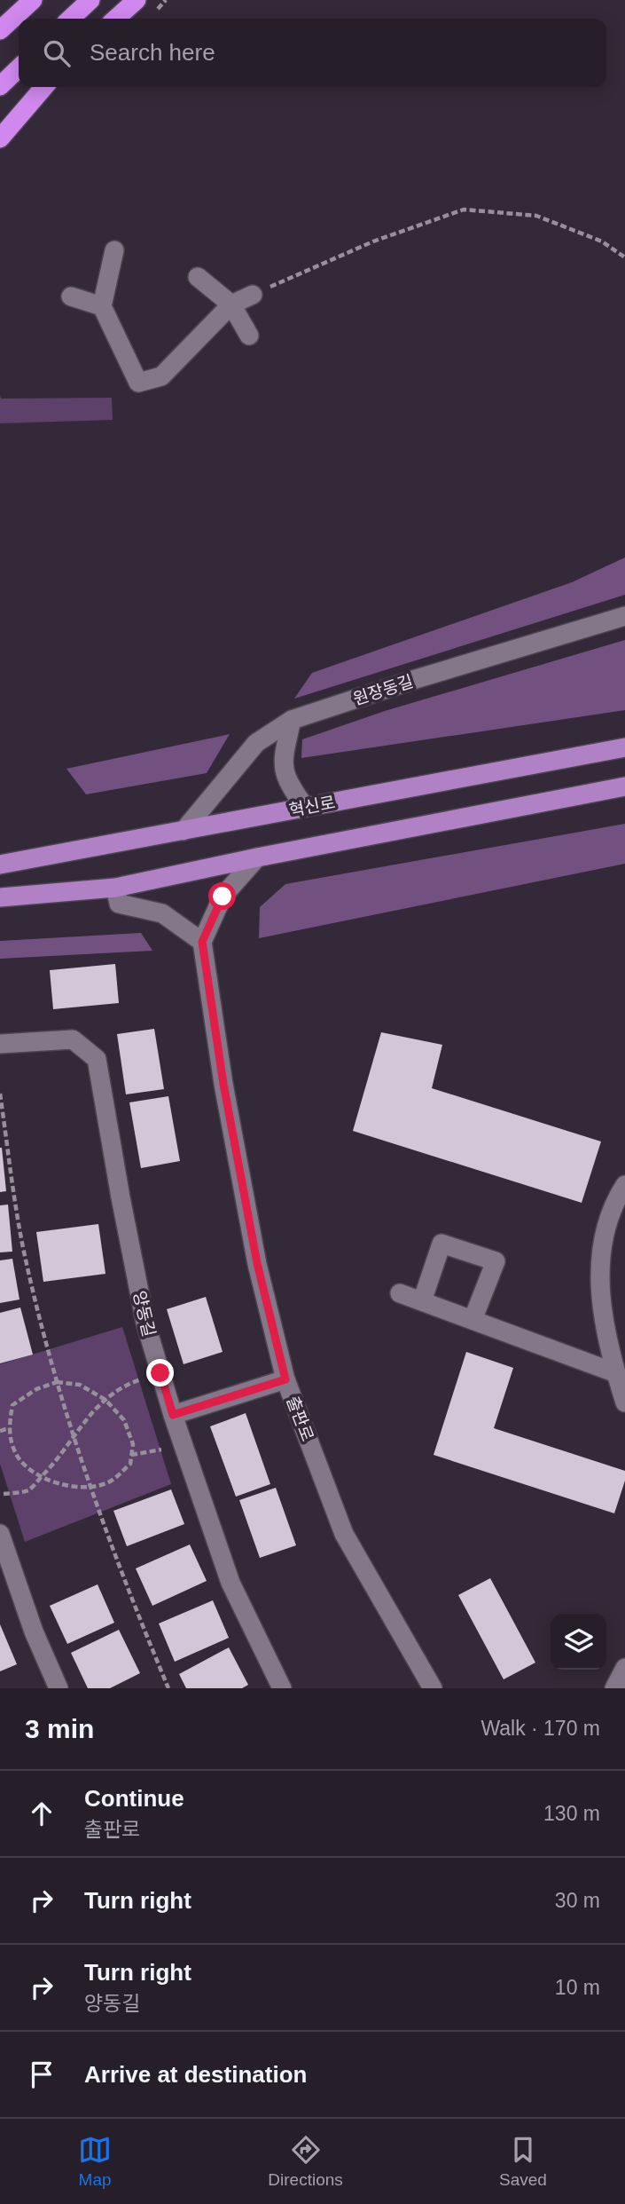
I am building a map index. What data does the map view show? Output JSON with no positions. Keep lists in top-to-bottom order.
{
  "streets": {
    "main road": ["혁신로"],
    "street": ["원장동길", "양동길", "출판로"]
  },
  "crossings": [
    ["원장동길", "혁신로"]
  ],
  "page": {
    "search": "Search here",
    "heading": ["3 min", "Walk · 170 m"],
    "list": [
      ["Continue", "출판로", "130 m"],
      ["Turn right", "30 m"],
      ["Turn right", "양동길", "10 m"],
      "Arrive at destination"
    ],
    "nav": ["Map", "Directions", "Saved"]
  }
}
